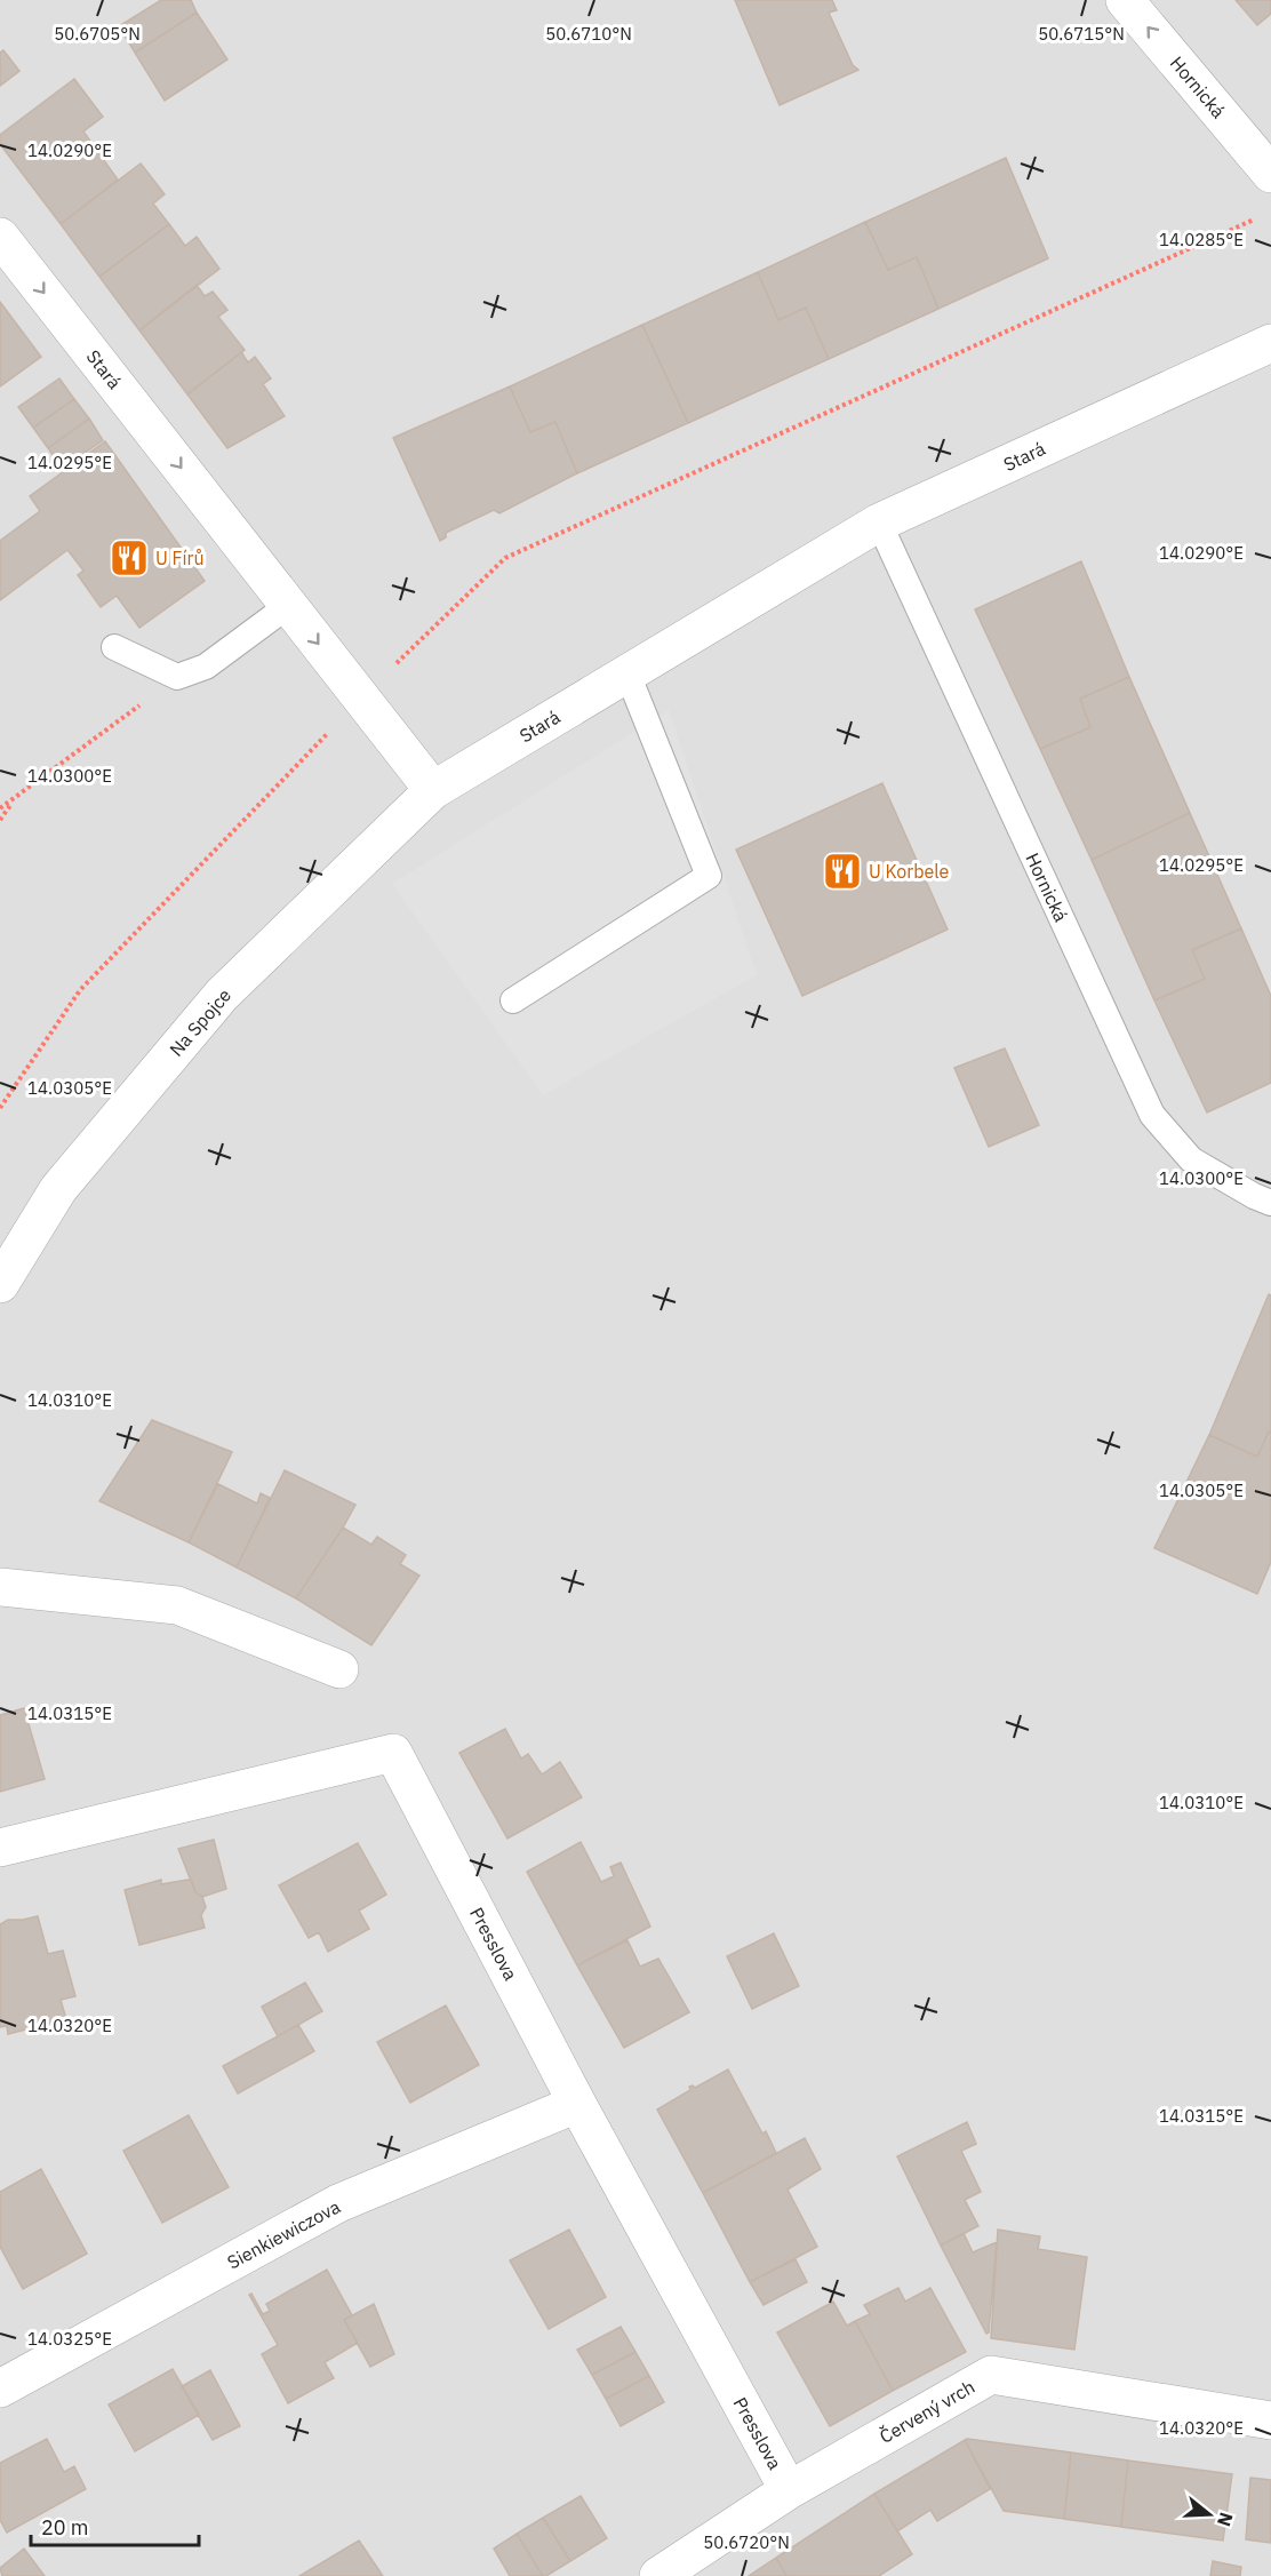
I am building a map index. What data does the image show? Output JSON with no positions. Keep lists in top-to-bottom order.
{
  "streets": {
    "street": [
      "Hornická",
      "Stará",
      "Na Spojce",
      "Presslova",
      "Sienkiewiczova",
      "Červený vrch"
    ]
  },
  "crossings": [
    ["Hornická", "Stará"],
    ["Stará", "Na Spojce"],
    ["Presslova", "Sienkiewiczova"],
    ["Presslova", "Červený vrch"]
  ],
  "one_way": ["Stará"],
  "places": {
    "restaurant": ["U Fírů", "U Korbele"]
  },
  "scale_bar": "20 m",
  "north": "right",
  "coordinates": [
    "50.6705°N",
    "50.6710°N",
    "50.6715°N",
    "14.0290°E",
    "14.0285°E",
    "14.0295°E",
    "14.0300°E",
    "14.0305°E",
    "14.0310°E",
    "14.0315°E",
    "14.0320°E",
    "14.0325°E",
    "50.6720°N"
  ]
}
